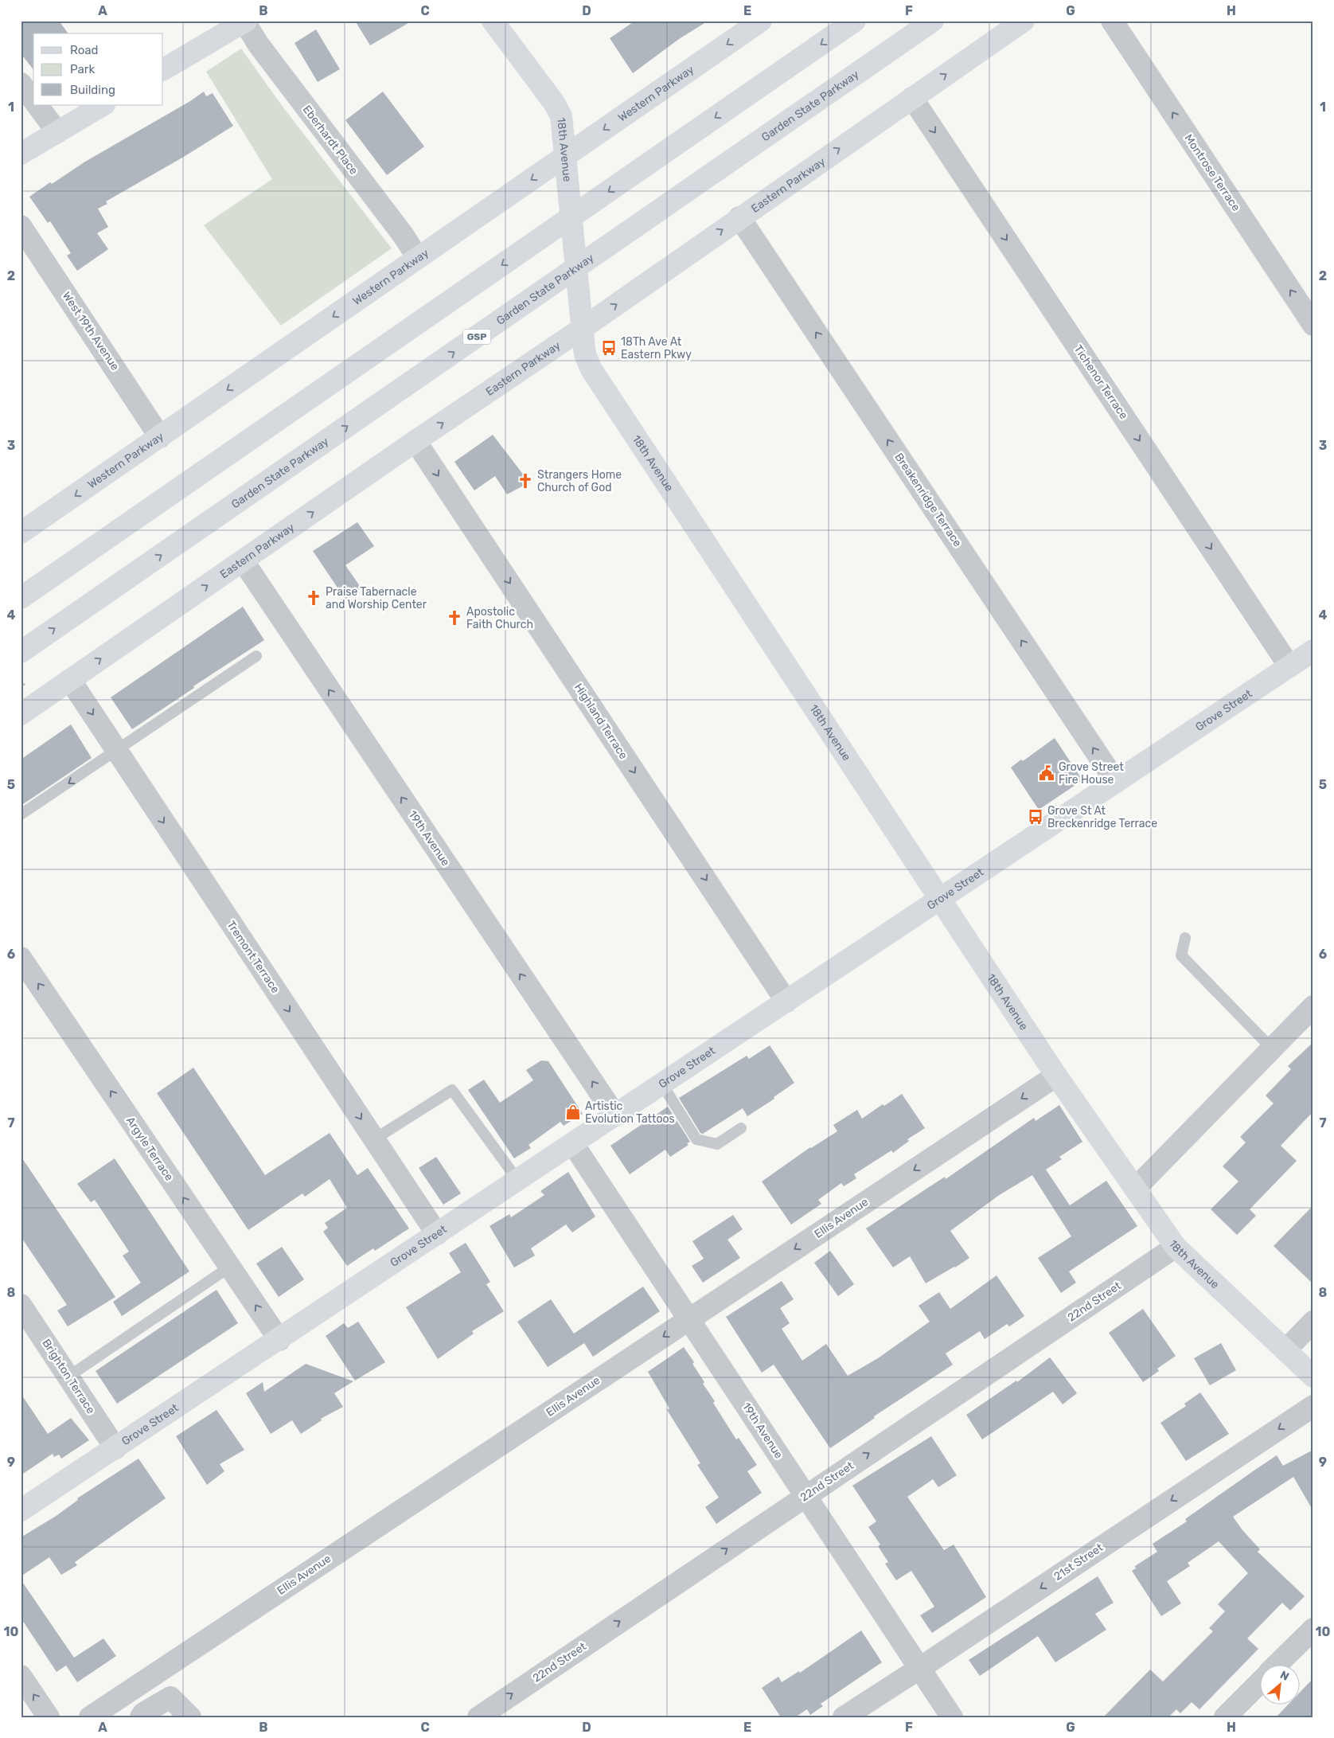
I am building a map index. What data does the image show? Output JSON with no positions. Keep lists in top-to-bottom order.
{
  "streets": {
    "main road": [
      "Western Parkway",
      "Garden State Parkway",
      "18th Avenue",
      "Eastern Parkway",
      "GSP",
      "Grove Street"
    ],
    "street": [
      "Eberhardt Place",
      "Montrose Terrace",
      "West 19th Avenue",
      "Tichenor Terrace",
      "Breakenridge Terrace",
      "Highland Terrace",
      "19th Avenue",
      "Tremont Terrace",
      "Argyle Terrace",
      "Ellis Avenue",
      "22nd Street",
      "Brighton Terrace",
      "21st Street"
    ]
  },
  "crossings": [
    ["Western Parkway", "Eberhardt Place"],
    ["Western Parkway", "18th Avenue"],
    ["Western Parkway", "West 19th Avenue"],
    ["18th Avenue", "Eastern Parkway"],
    ["18th Avenue", "Grove Street"],
    ["18th Avenue", "Ellis Avenue"],
    ["18th Avenue", "22nd Street"],
    ["Eastern Parkway", "Tichenor Terrace"],
    ["Eastern Parkway", "Breakenridge Terrace"],
    ["Eastern Parkway", "Highland Terrace"],
    ["Eastern Parkway", "19th Avenue"],
    ["Eastern Parkway", "Tremont Terrace"],
    ["Tichenor Terrace", "Grove Street"],
    ["Breakenridge Terrace", "Grove Street"],
    ["Grove Street", "Highland Terrace"],
    ["Grove Street", "19th Avenue"],
    ["Grove Street", "Tremont Terrace"],
    ["Grove Street", "Argyle Terrace"],
    ["Grove Street", "Brighton Terrace"],
    ["19th Avenue", "Ellis Avenue"],
    ["19th Avenue", "22nd Street"],
    ["19th Avenue", "21st Street"]
  ],
  "one_way": [
    "Montrose Terrace",
    "Tichenor Terrace",
    "Breakenridge Terrace",
    "Highland Terrace",
    "19th Avenue",
    "Tremont Terrace",
    "Argyle Terrace",
    "Ellis Avenue",
    "22nd Street",
    "21st Street"
  ],
  "places": {
    "bus stop": ["18Th Ave At Eastern Pkwy", "Grove St At Breckenridge Terrace"],
    "church": ["Strangers Home Church of God", "Praise Tabernacle and Worship Center", "Apostolic Faith Church"],
    "public building": ["Grove Street Fire House"],
    "shop": ["Artistic Evolution Tattoos"]
  },
  "legend": ["Road", "Park", "Building"],
  "north": "top right",
  "grid": {
    "columns": [
      "A",
      "B",
      "C",
      "D",
      "E",
      "F",
      "G",
      "H"
    ],
    "rows": [
      "1",
      "2",
      "3",
      "4",
      "5",
      "6",
      "7",
      "8",
      "9",
      "10"
    ]
  }
}
